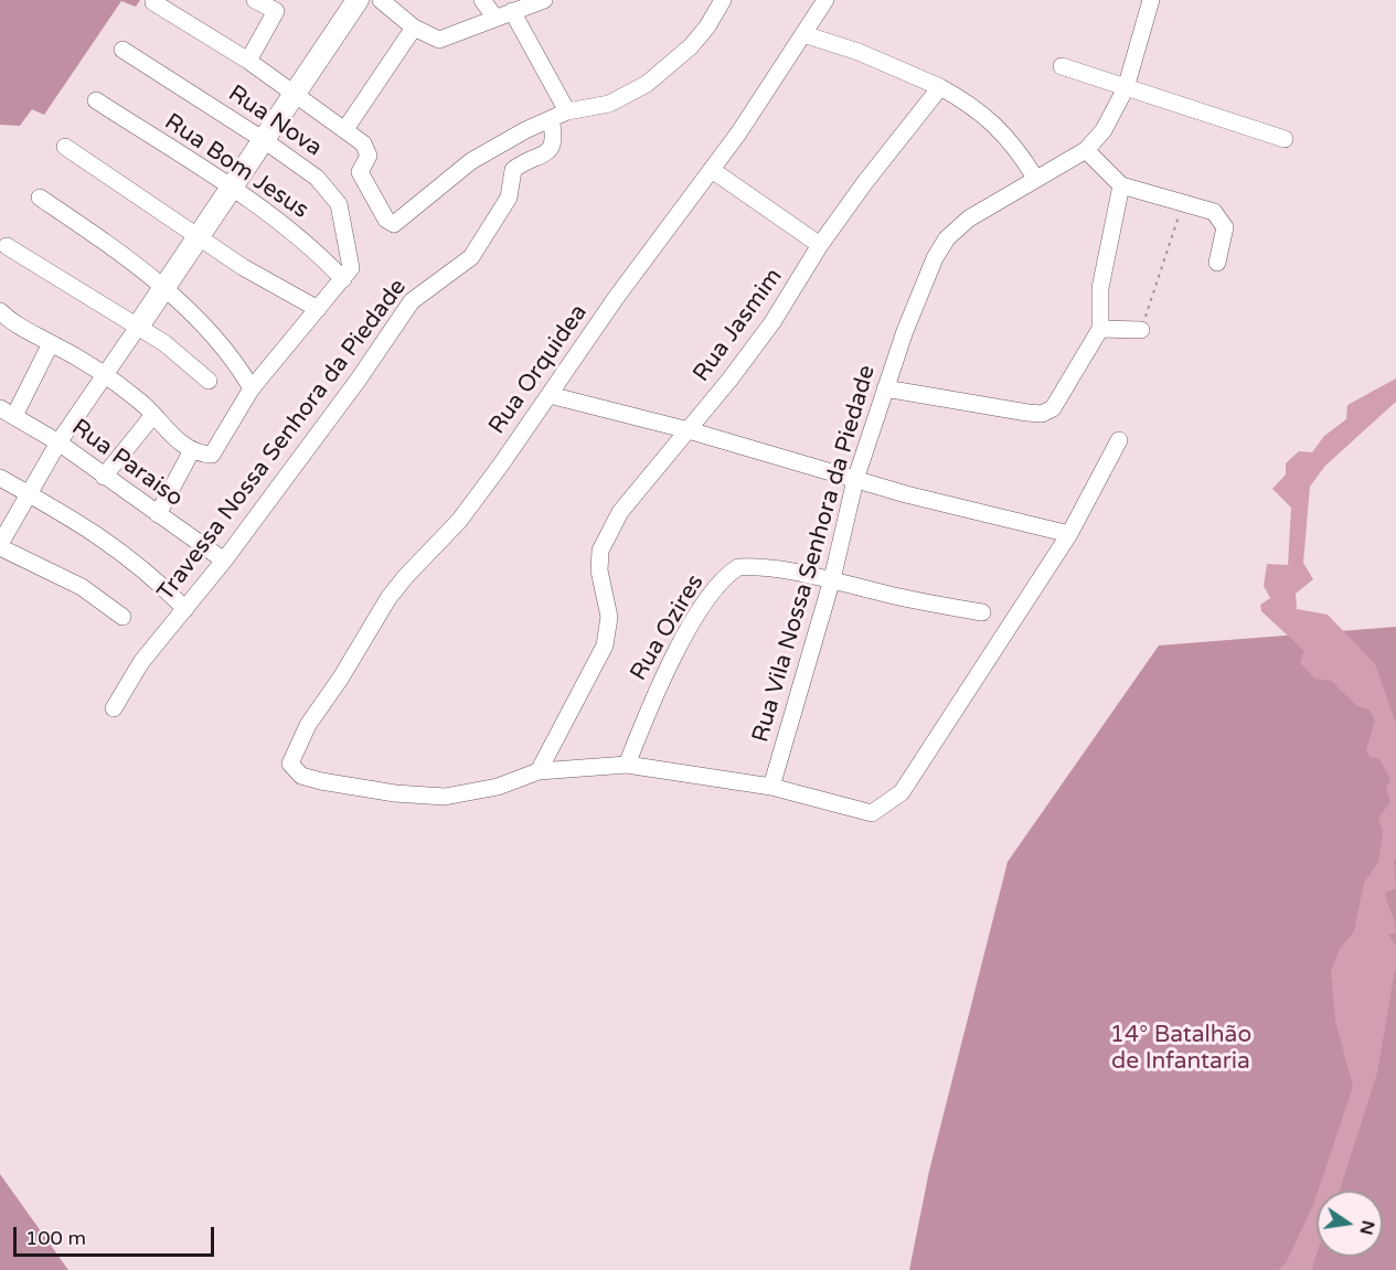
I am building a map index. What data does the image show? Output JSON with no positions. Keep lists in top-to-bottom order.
{
  "streets": {
    "street": [
      "Rua Nova",
      "Rua Bom Jesus",
      "Rua Jasmim",
      "Rua Orquidea",
      "Travessa Nossa Senhora da Piedade",
      "Rua Paraiso",
      "Rua Vila Nossa Senhora da Piedade",
      "Rua Ozires"
    ]
  },
  "crossings": [
    ["Rua Nova", "Rua Bom Jesus"],
    ["Rua Jasmim", "Rua Orquidea"],
    ["Travessa Nossa Senhora da Piedade", "Rua Paraiso"],
    ["Rua Vila Nossa Senhora da Piedade", "Rua Ozires"]
  ],
  "parks": ["14° Batalhão de Infantaria"],
  "scale_bar": "100 m",
  "north": "right"
}
